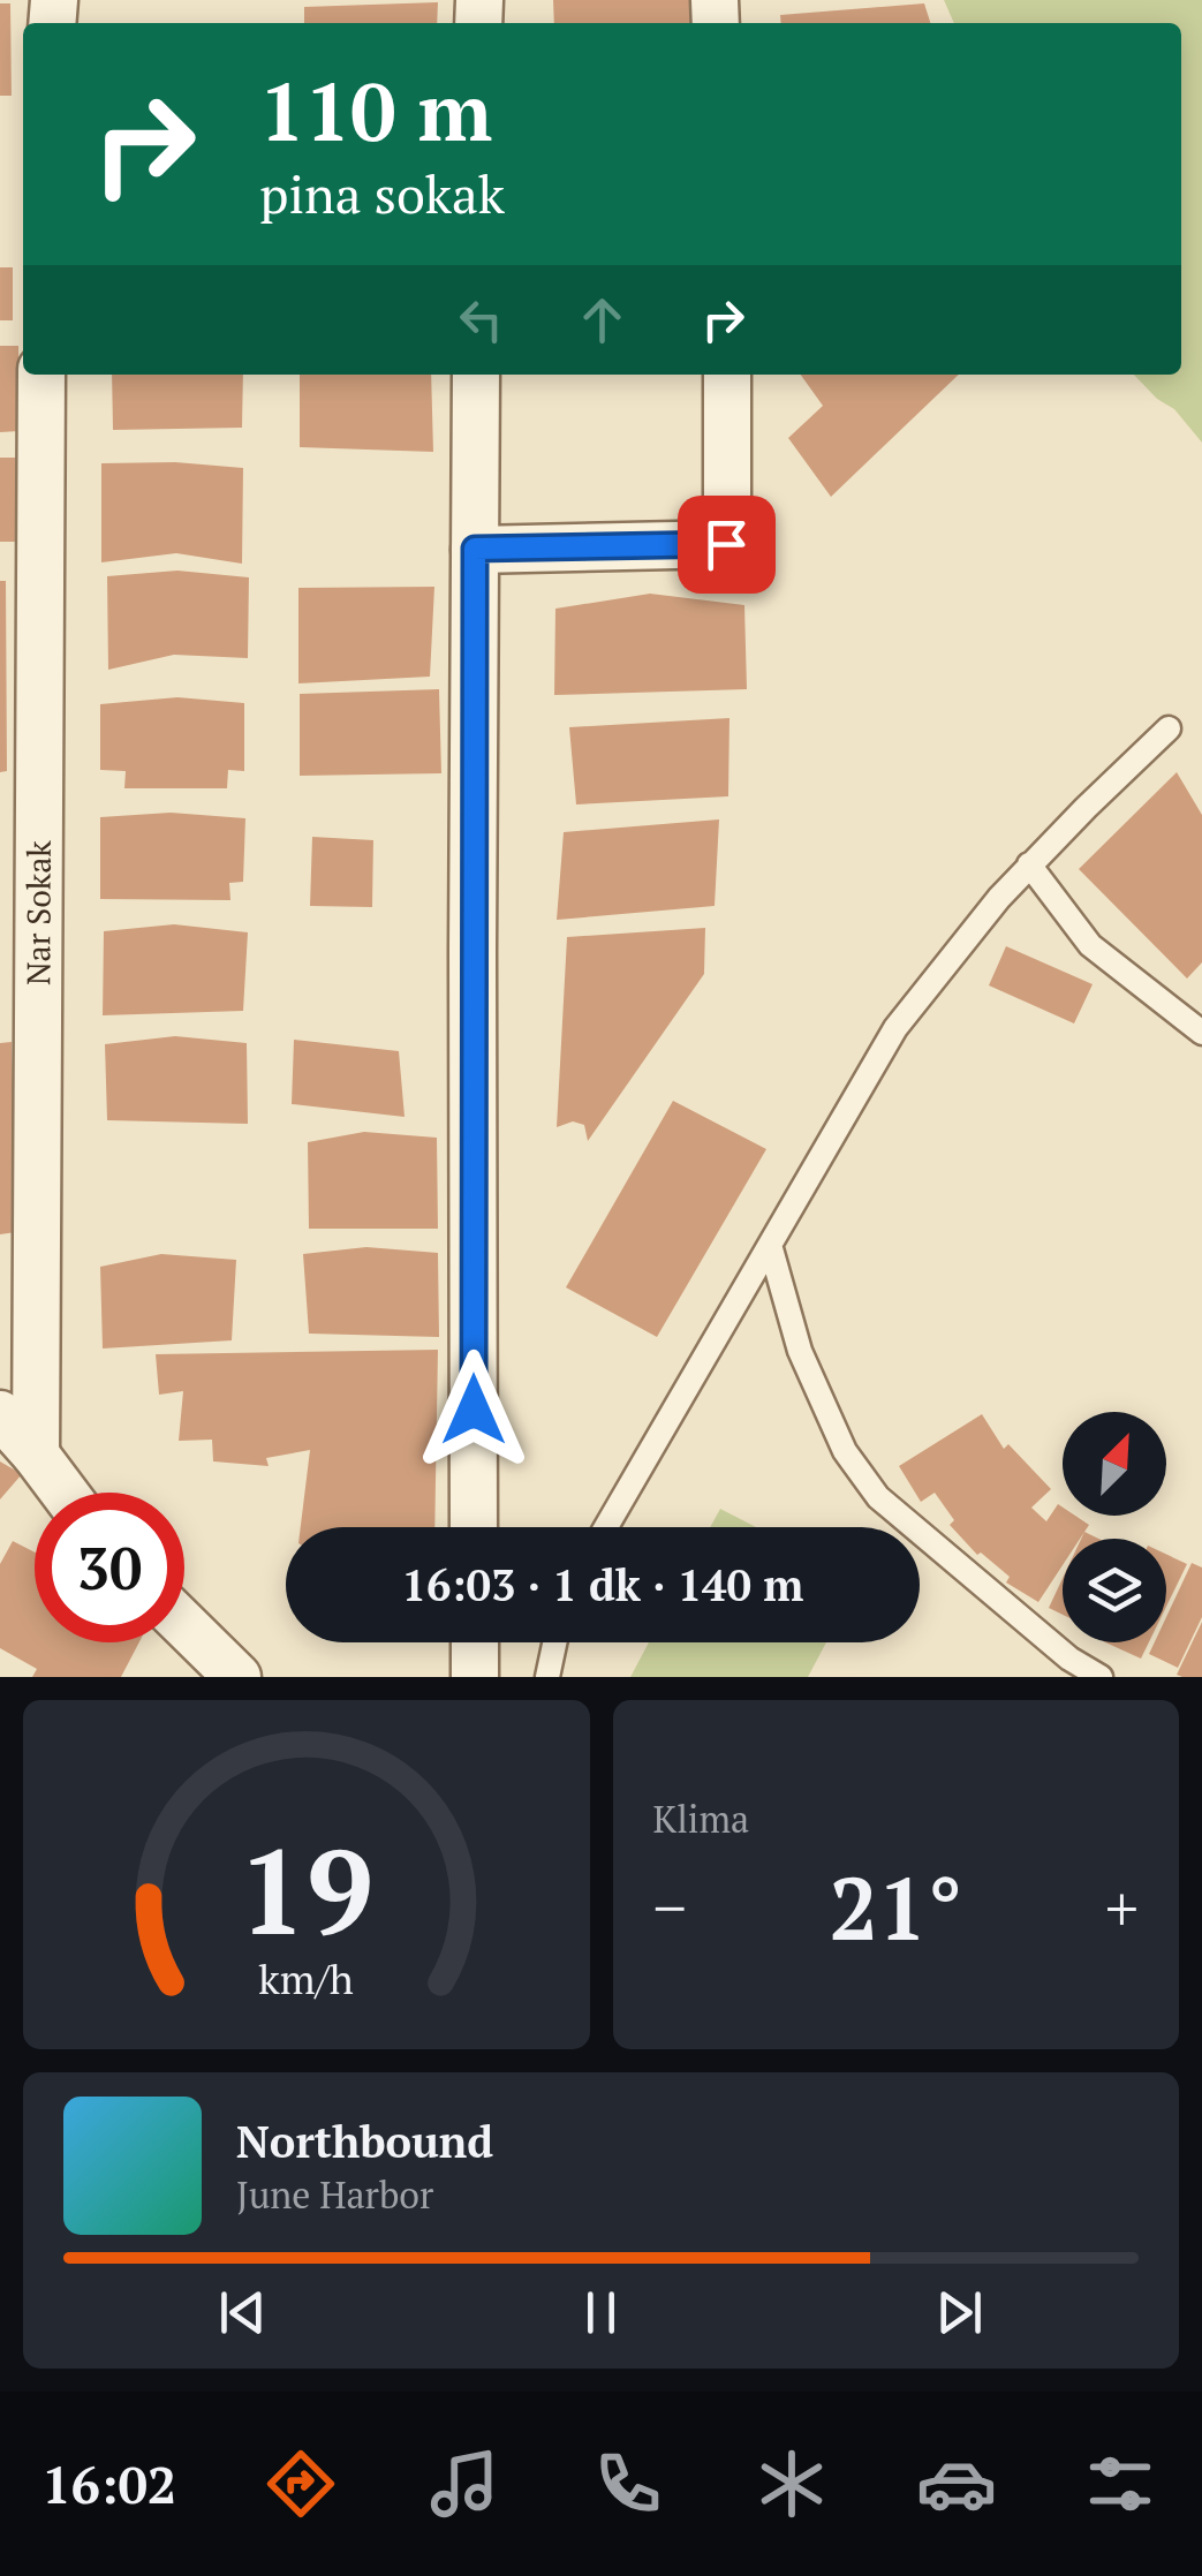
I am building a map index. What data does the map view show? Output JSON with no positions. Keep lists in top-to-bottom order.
{
  "streets": {
    "street": ["Nar Sokak"]
  },
  "north": "top right",
  "page": {
    "turn": ["110 m", "pina sokak"],
    "limit": "30",
    "trip": "16:03 · 1 dk · 140 m",
    "tile": "Klima",
    "heat": ["−", "21°", "+"],
    "song": ["Northbound", "June Harbor"],
    "tabs": "16:02",
    "gauge": ["19", "km/h"]
  }
}
